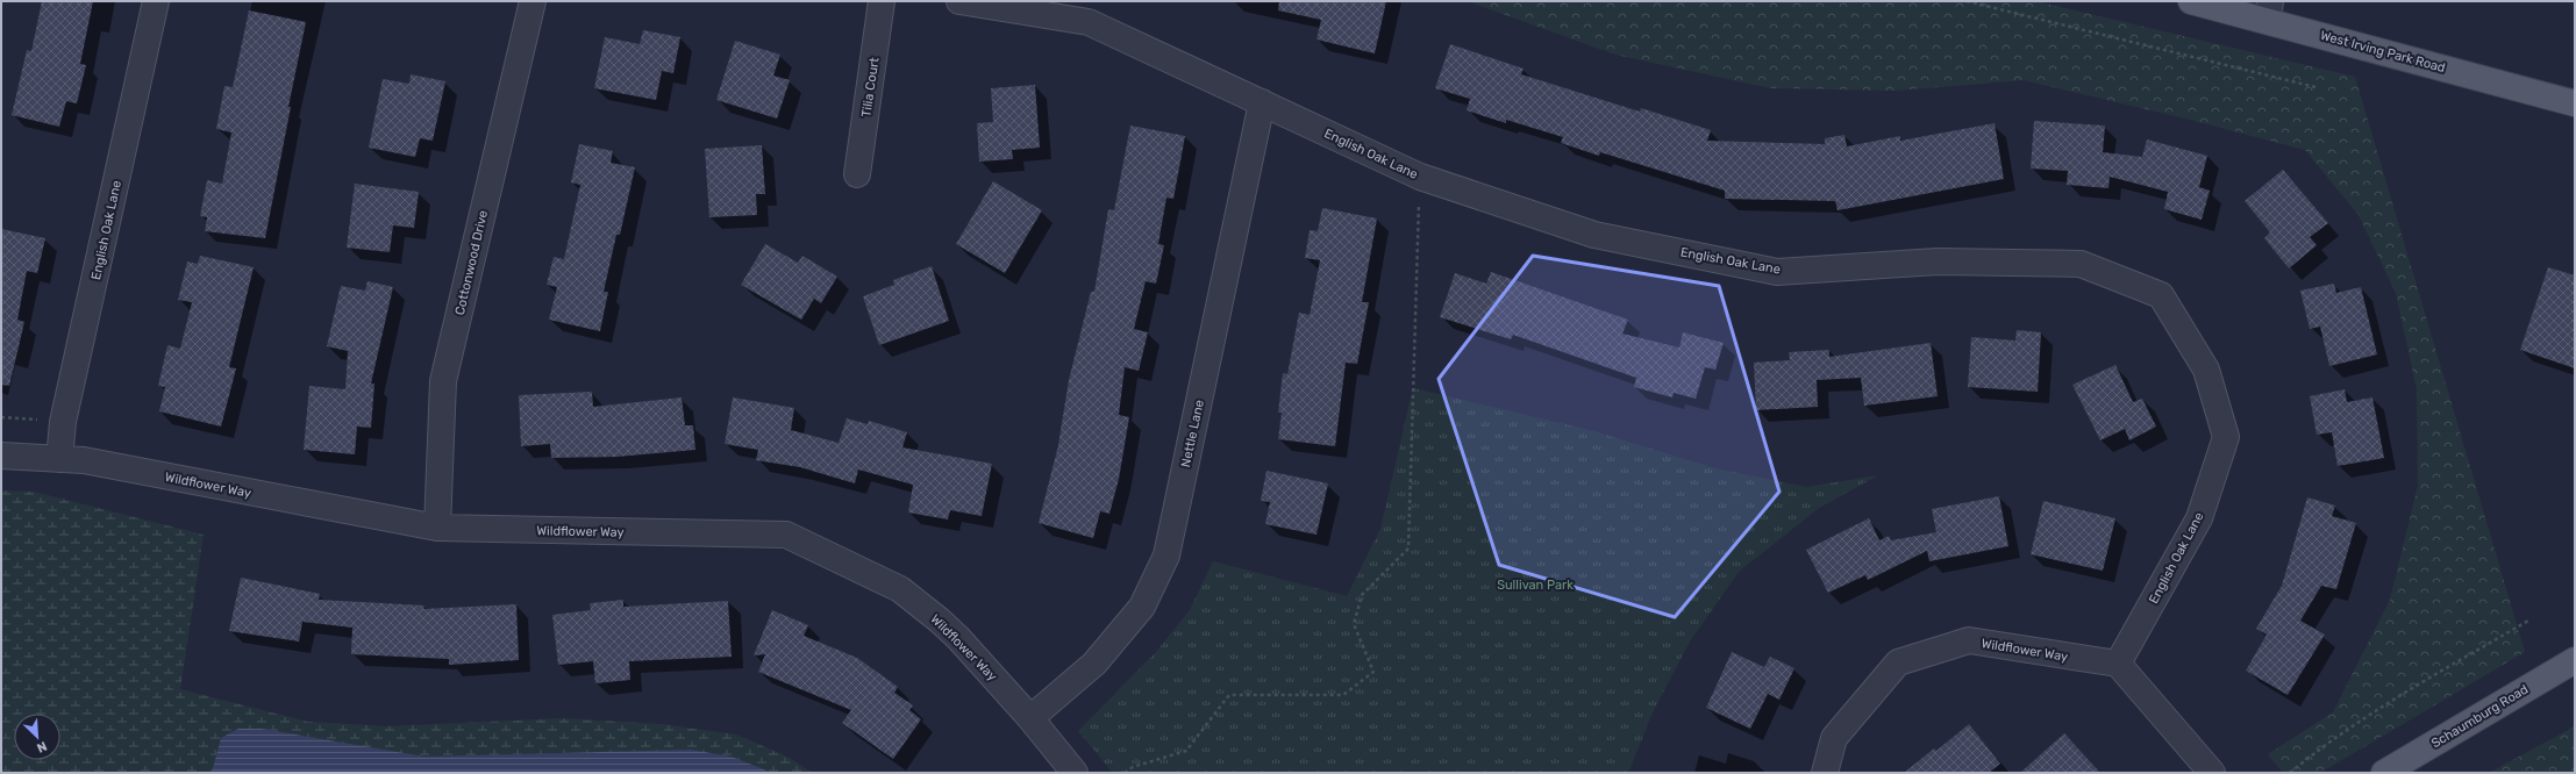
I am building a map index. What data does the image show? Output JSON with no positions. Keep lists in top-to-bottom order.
{
  "streets": {
    "main road": ["West Irving Park Road", "Schaumburg Road"],
    "street": [
      "Tilia Court",
      "English Oak Lane",
      "Cottonwood Drive",
      "Nettle Lane",
      "Wildflower Way"
    ]
  },
  "crossings": [
    ["English Oak Lane", "Nettle Lane"],
    ["English Oak Lane", "Wildflower Way"],
    ["Cottonwood Drive", "Wildflower Way"],
    ["Nettle Lane", "Wildflower Way"]
  ],
  "parks": ["Sullivan Park"],
  "north": "bottom right"
}
